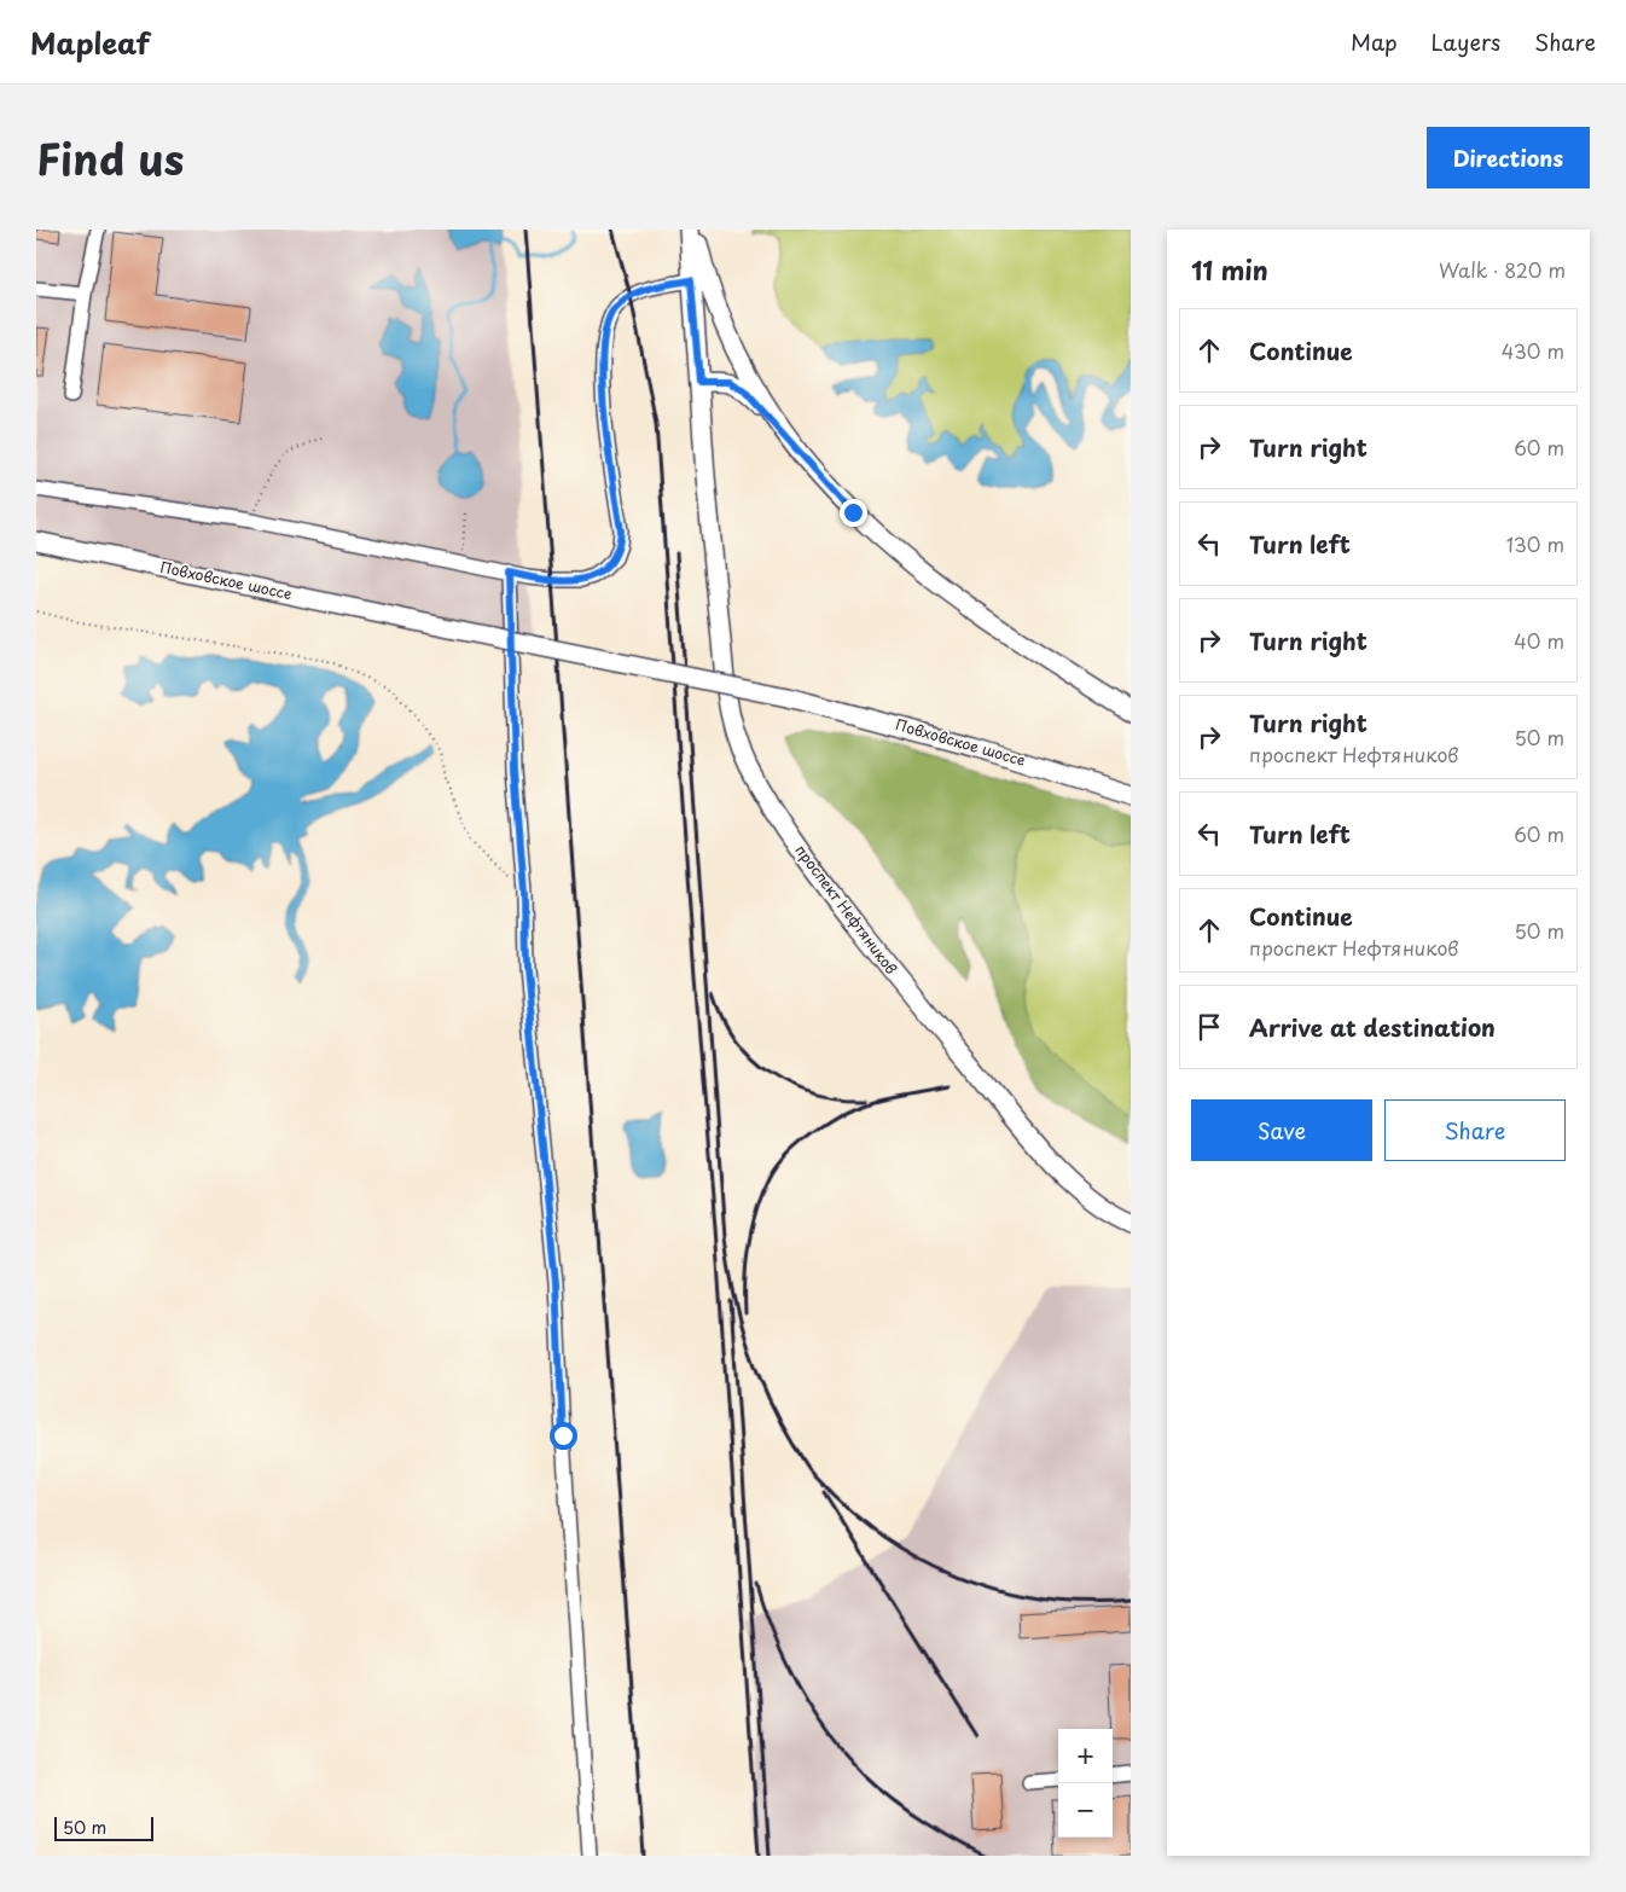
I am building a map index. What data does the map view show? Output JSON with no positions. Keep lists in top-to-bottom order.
{
  "streets": {
    "main road": ["Повховское шоссе", "проспект Нефтяников"]
  },
  "scale_bar": "50 m",
  "page": {
    "header": "Mapleaf",
    "nav": ["Map", "Layers", "Share"],
    "title": "Find us",
    "buttons": [
      "Directions",
      ["Save", "Share"]
    ],
    "heading": ["11 min", "Walk · 820 m"],
    "list": [
      ["Continue", "430 m"],
      ["Turn right", "60 m"],
      ["Turn left", "130 m"],
      ["Turn right", "40 m"],
      ["Turn right", "проспект Нефтяников", "50 m"],
      ["Turn left", "60 m"],
      ["Continue", "проспект Нефтяников", "50 m"],
      "Arrive at destination"
    ],
    "map_buttons": ["+", "−"],
    "scale": "50 m"
  }
}
